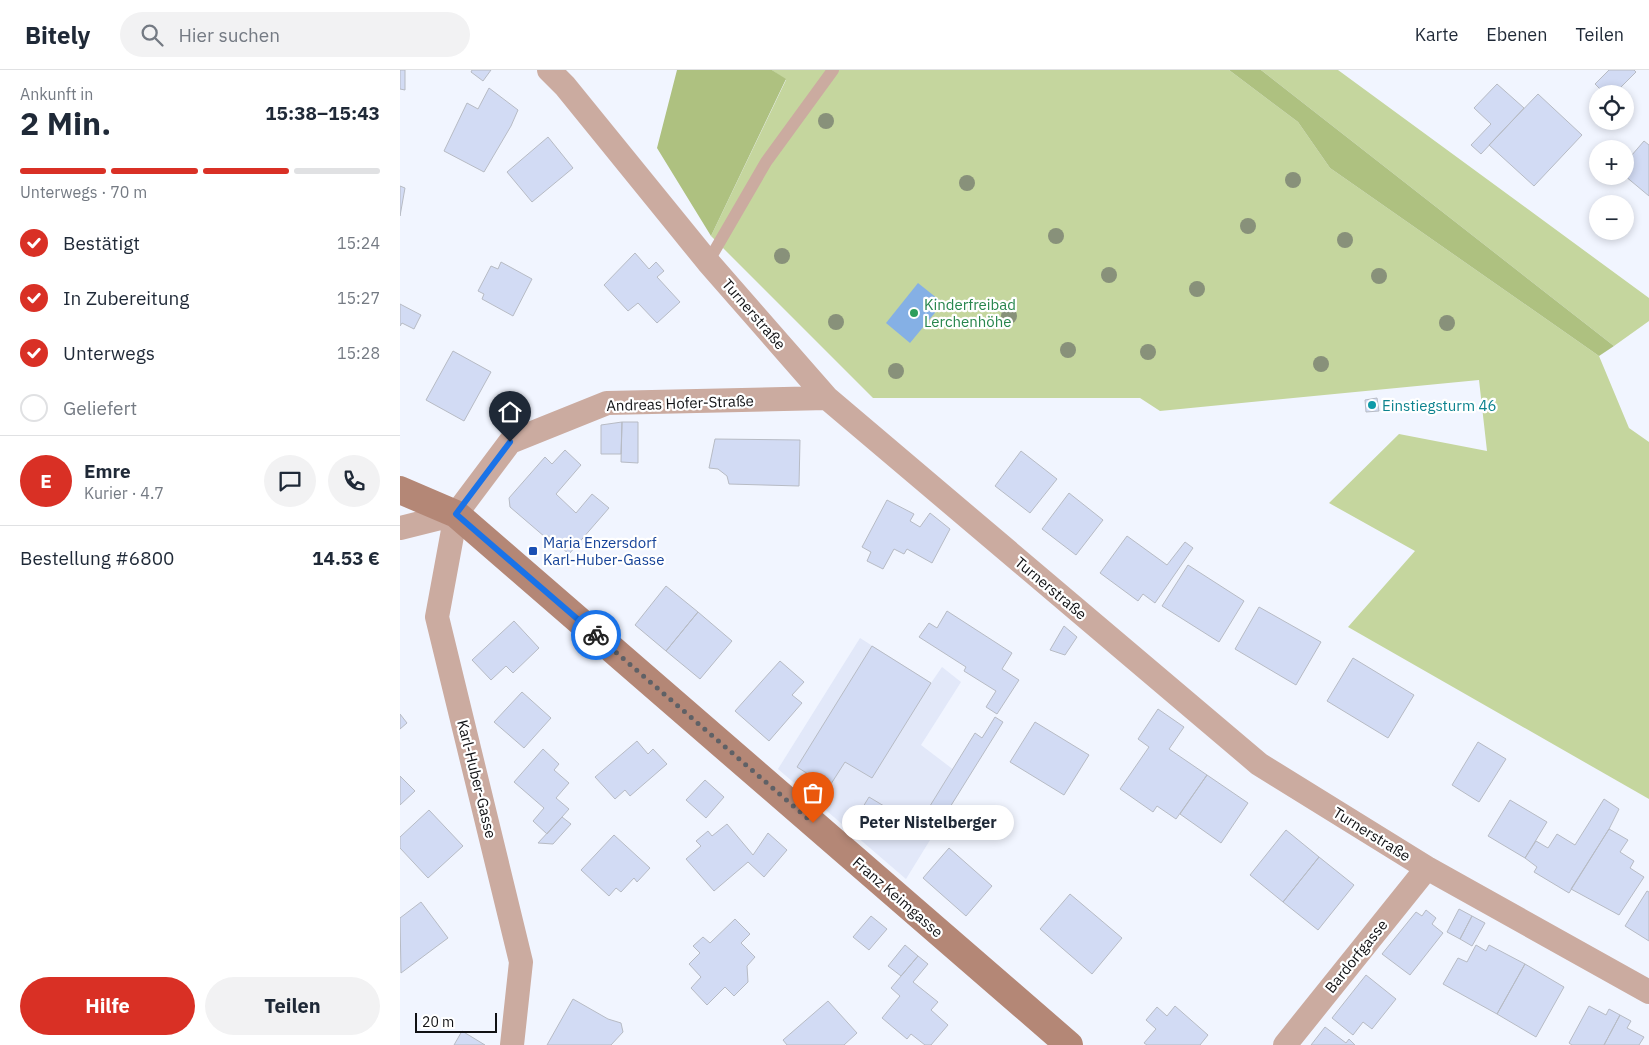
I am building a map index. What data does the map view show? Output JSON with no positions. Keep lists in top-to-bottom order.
{
  "streets": {
    "main road": ["Franz Keimgasse"],
    "street": [
      "Turnerstraße",
      "Andreas Hofer-Straße",
      "Karl-Huber-Gasse",
      "Bardorfgasse"
    ]
  },
  "crossings": [
    ["Turnerstraße", "Andreas Hofer-Straße"],
    ["Turnerstraße", "Bardorfgasse"],
    ["Andreas Hofer-Straße", "Karl-Huber-Gasse"],
    ["Andreas Hofer-Straße", "Franz Keimgasse"],
    ["Karl-Huber-Gasse", "Franz Keimgasse"]
  ],
  "places": {
    "other": ["Kinderfreibad Lerchenhöhe", "Einstiegsturm 46", "Peter Nistelberger"],
    "transit": ["Maria Enzersdorf Karl-Huber-Gasse"]
  },
  "scale_bar": "20 m",
  "page": {
    "header": "Bitely",
    "search": "Hier suchen",
    "nav": ["Karte", "Ebenen", "Teilen"],
    "heading": ["2 Min.", "Ankunft in", "15:38–15:43"],
    "panel": [
      "Emre",
      "Kurier · 4.7",
      "Bestellung #6800",
      "14.53 €"
    ],
    "map_buttons": ["+", "−"],
    "bar": "Unterwegs · 70 m",
    "list": [
      ["Bestätigt", "15:24"],
      ["In Zubereitung", "15:27"],
      ["Unterwegs", "15:28"],
      "Geliefert"
    ],
    "round": "E",
    "bubble": "Peter Nistelberger",
    "buttons": ["Hilfe", "Teilen"],
    "scale": "20 m"
  }
}
